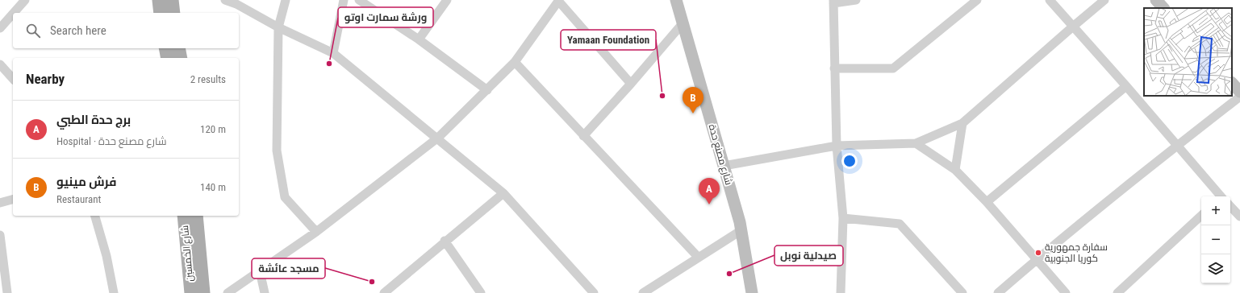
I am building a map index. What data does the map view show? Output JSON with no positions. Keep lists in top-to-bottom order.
{
  "streets": {
    "main road": ["شارع الخمسين"],
    "street": ["شارع مصنع حدة"]
  },
  "places": [
    "ورشة سمارت اوتو",
    "Yamaan Foundation",
    "سفارة جمهورية كوريا الجنوبية",
    "صيدلية نوبل",
    "مسجد عائشة"
  ],
  "page": {
    "search": "Search here",
    "heading": ["Nearby", "2 results"],
    "pins": ["B", "A"],
    "list": [
      {
        "mark": "A",
        "name": "برج حدة الطبي",
        "note": "Hospital · شارع مصنع حدة",
        "value": "120 m"
      },
      {
        "mark": "B",
        "name": "فرش مينيو",
        "note": "Restaurant",
        "value": "140 m"
      }
    ],
    "map_buttons": ["+", "−"]
  }
}
